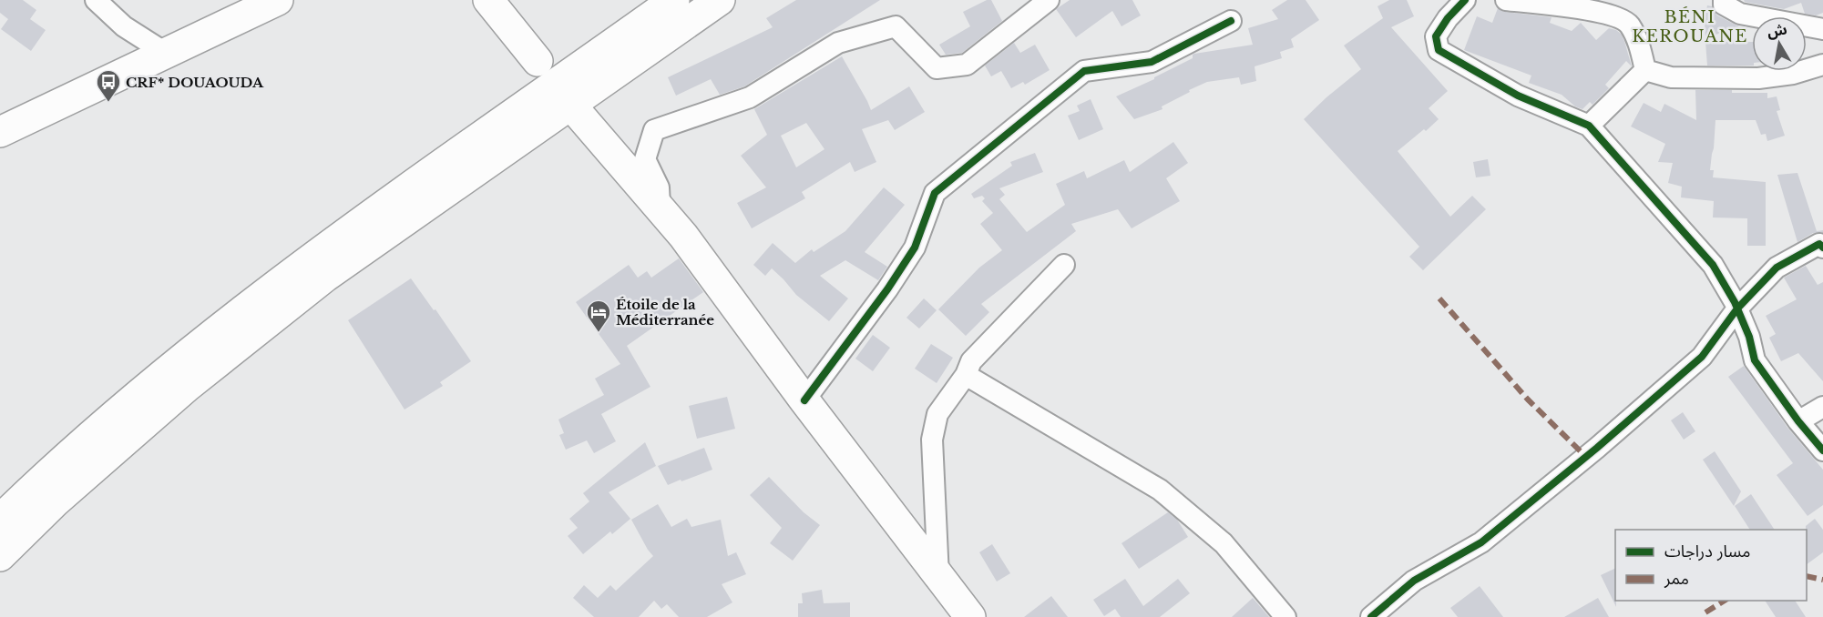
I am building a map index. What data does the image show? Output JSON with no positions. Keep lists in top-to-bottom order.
{
  "districts": ["BÉNI KEROUANE"],
  "places": {
    "bus stop": ["CRF* DOUAOUDA"],
    "hotel": ["Étoile de la Méditerranée"]
  },
  "legend": ["مسار دراجات", "ممر"],
  "north": "top"
}
